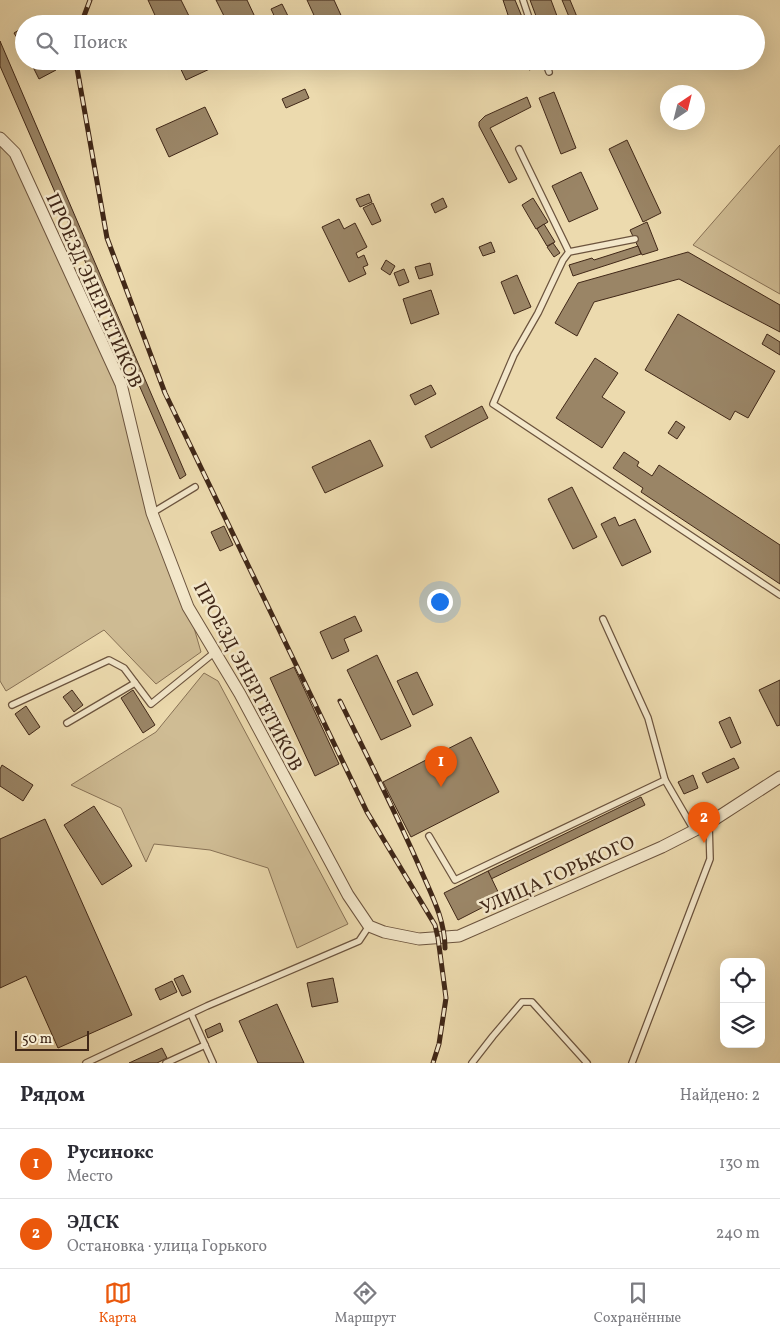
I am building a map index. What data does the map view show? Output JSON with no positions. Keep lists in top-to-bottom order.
{
  "streets": {
    "street": ["ПРОЕЗД ЭНЕРГЕТИКОВ", "УЛИЦА ГОРЬКОГО"]
  },
  "crossings": [
    ["ПРОЕЗД ЭНЕРГЕТИКОВ", "УЛИЦА ГОРЬКОГО"]
  ],
  "scale_bar": "50 m",
  "north": "top right",
  "page": {
    "search": "Поиск",
    "pins": ["1", "2"],
    "scale": "50 m",
    "heading": ["Рядом", "Найдено: 2"],
    "list": [
      {
        "mark": "1",
        "name": "Русинокс",
        "note": "Место",
        "value": "130 m"
      },
      {
        "mark": "2",
        "name": "ЭДСК",
        "note": "Остановка · улица Горького",
        "value": "240 m"
      }
    ],
    "nav": ["Карта", "Маршрут", "Сохранённые"]
  }
}
